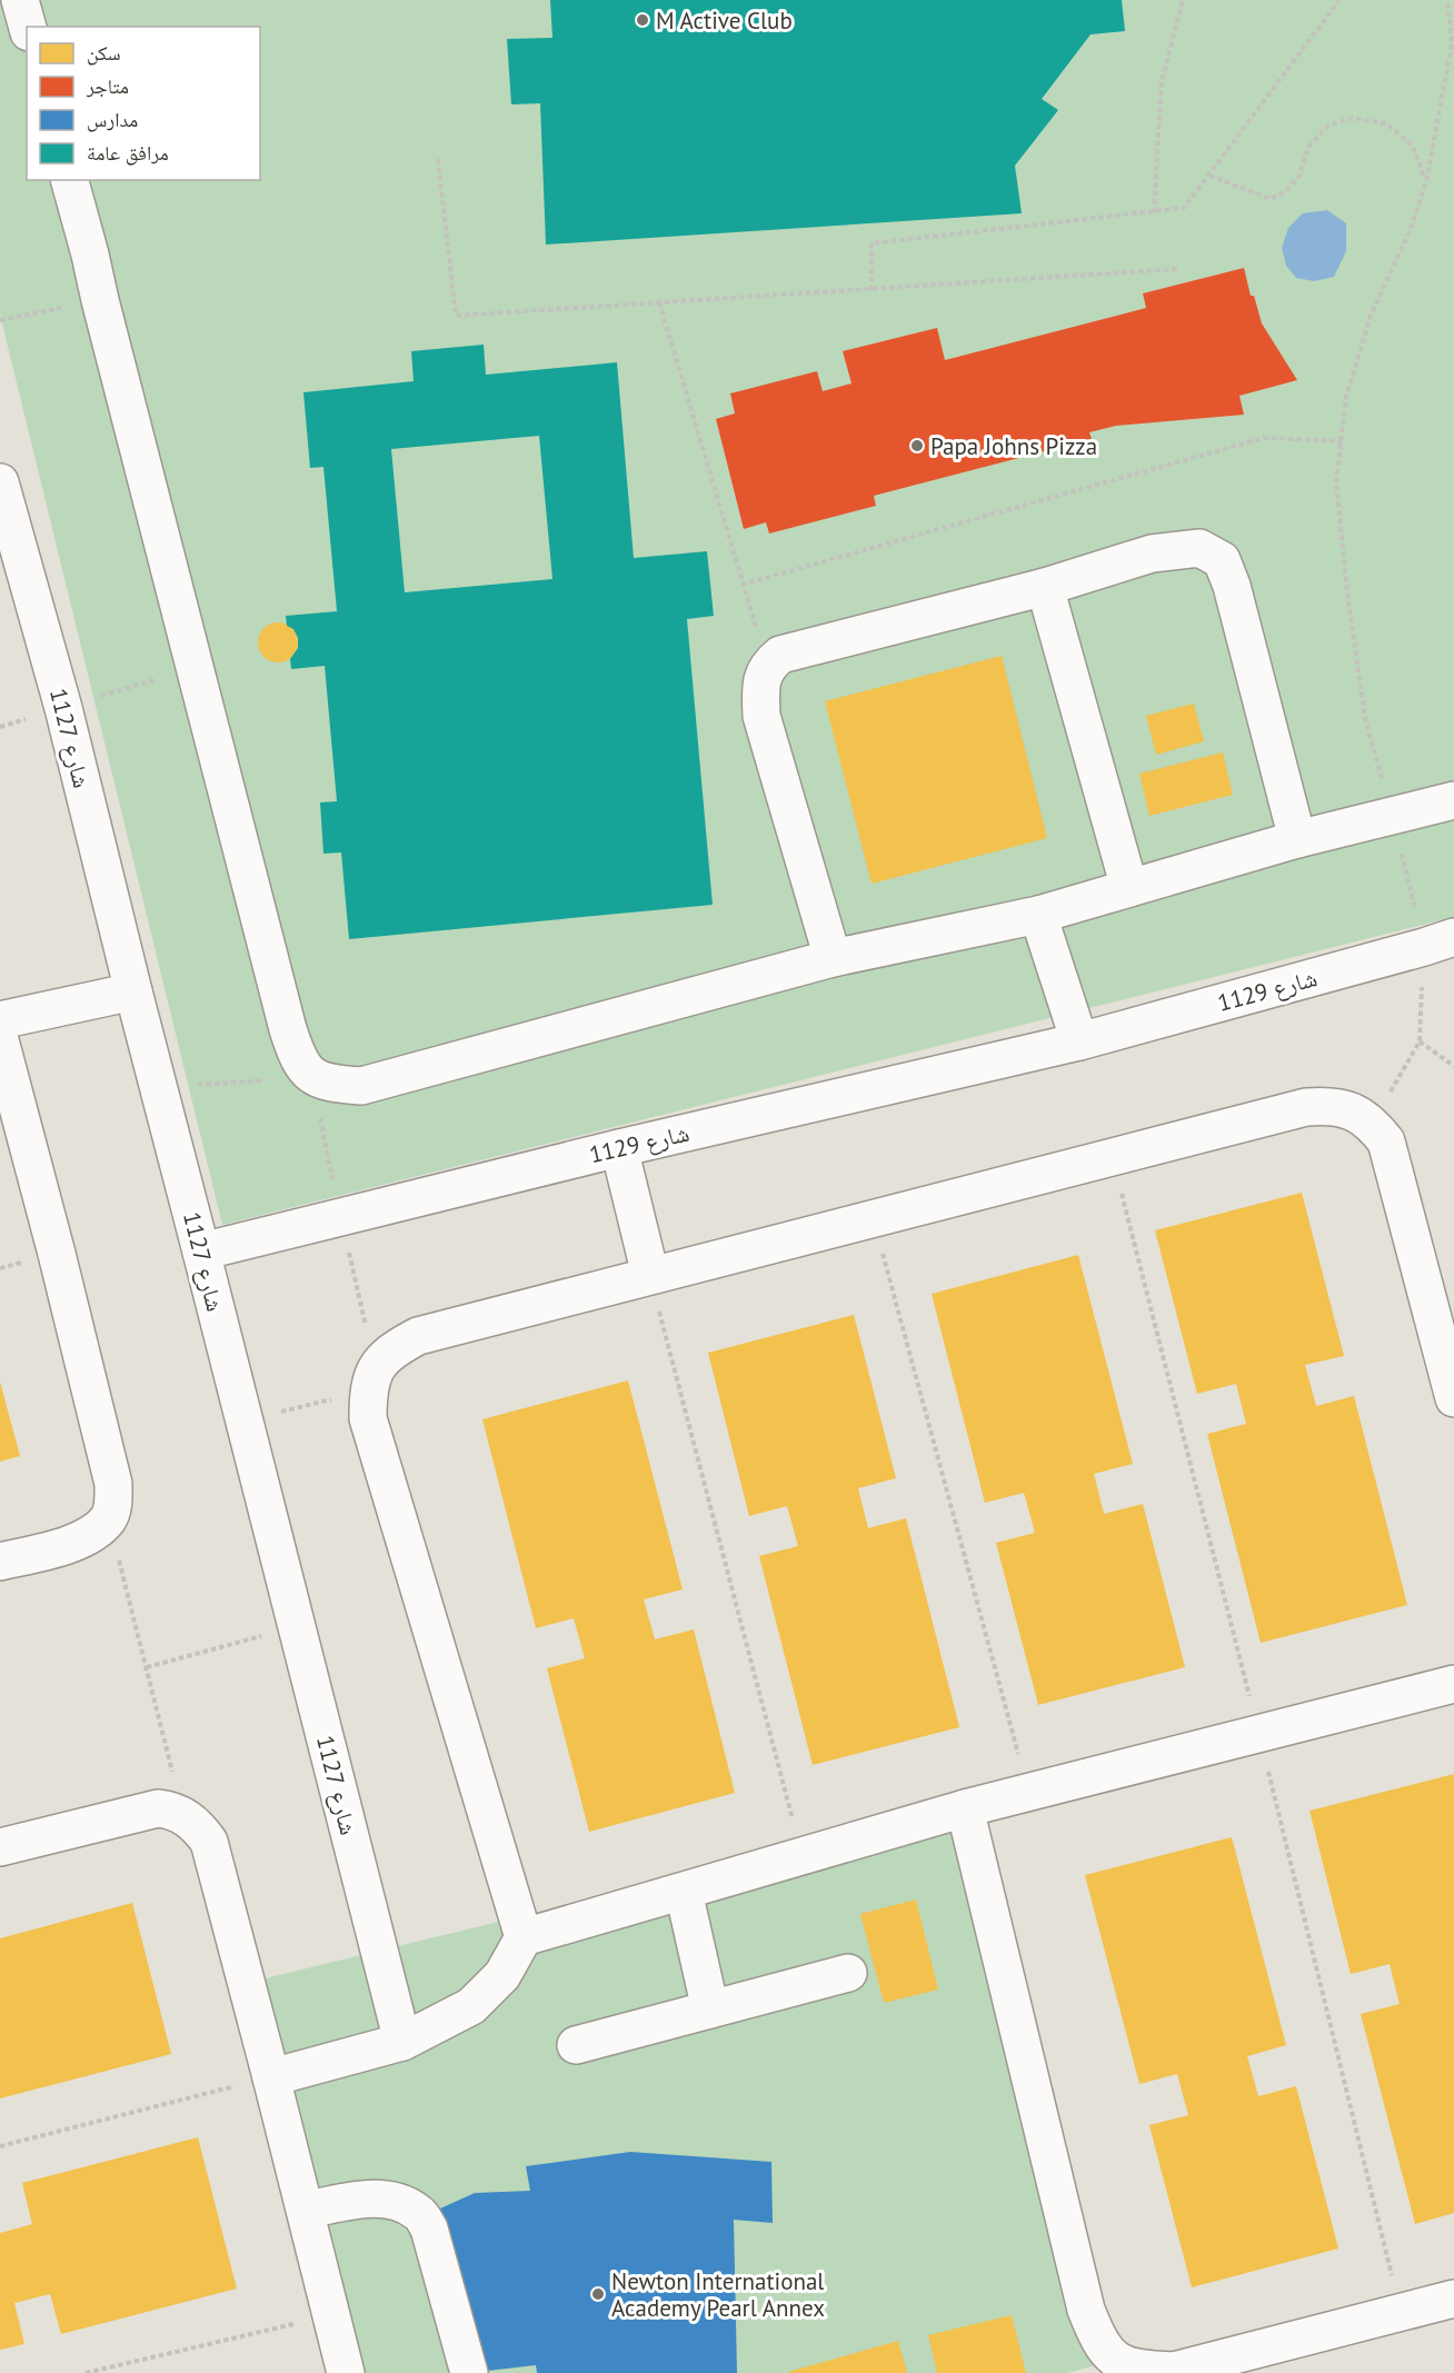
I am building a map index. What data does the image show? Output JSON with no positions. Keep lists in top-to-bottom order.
{
  "streets": {
    "street": ["شارع 1127", "شارع 1129"]
  },
  "crossings": [
    ["شارع 1127", "شارع 1129"]
  ],
  "places": ["M Active Club", "Papa Johns Pizza", "Newton International Academy Pearl Annex"],
  "legend": [
    "سكن",
    "متاجر",
    "مدارس",
    "مرافق عامة"
  ]
}
